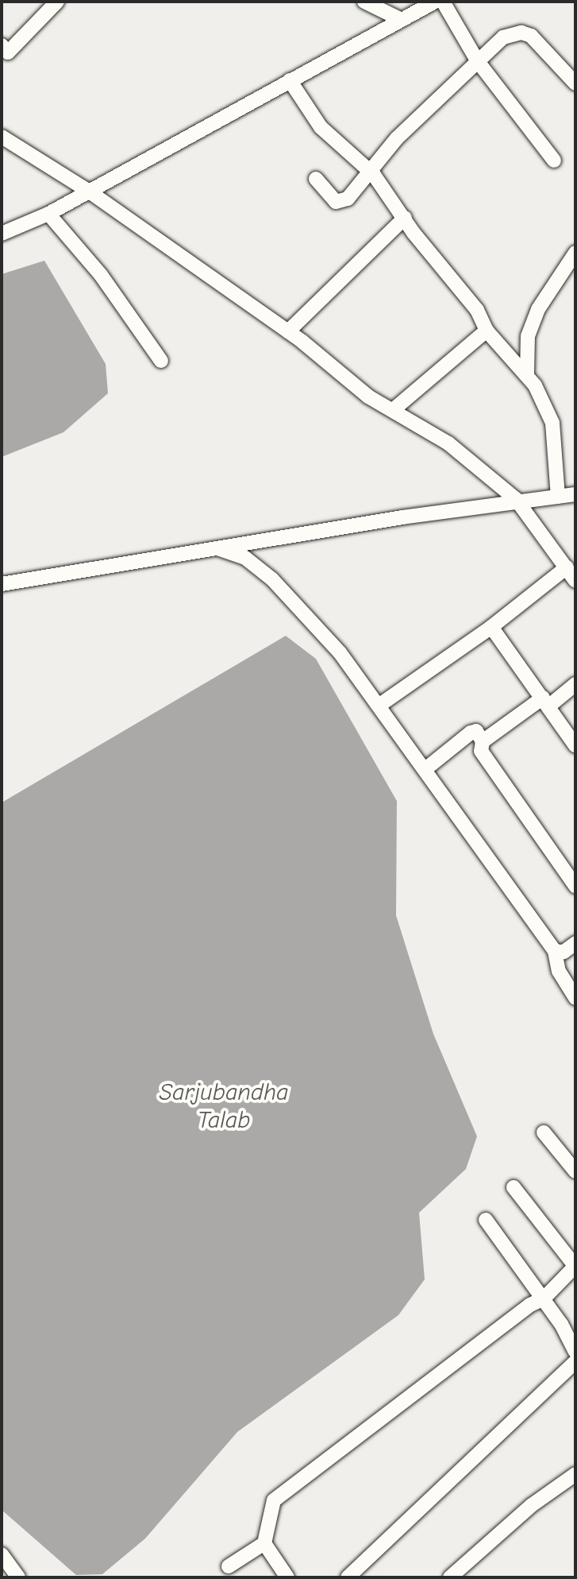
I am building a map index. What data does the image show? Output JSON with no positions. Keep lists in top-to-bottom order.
{
  "water": ["Sarjubandha Talab"]
}
